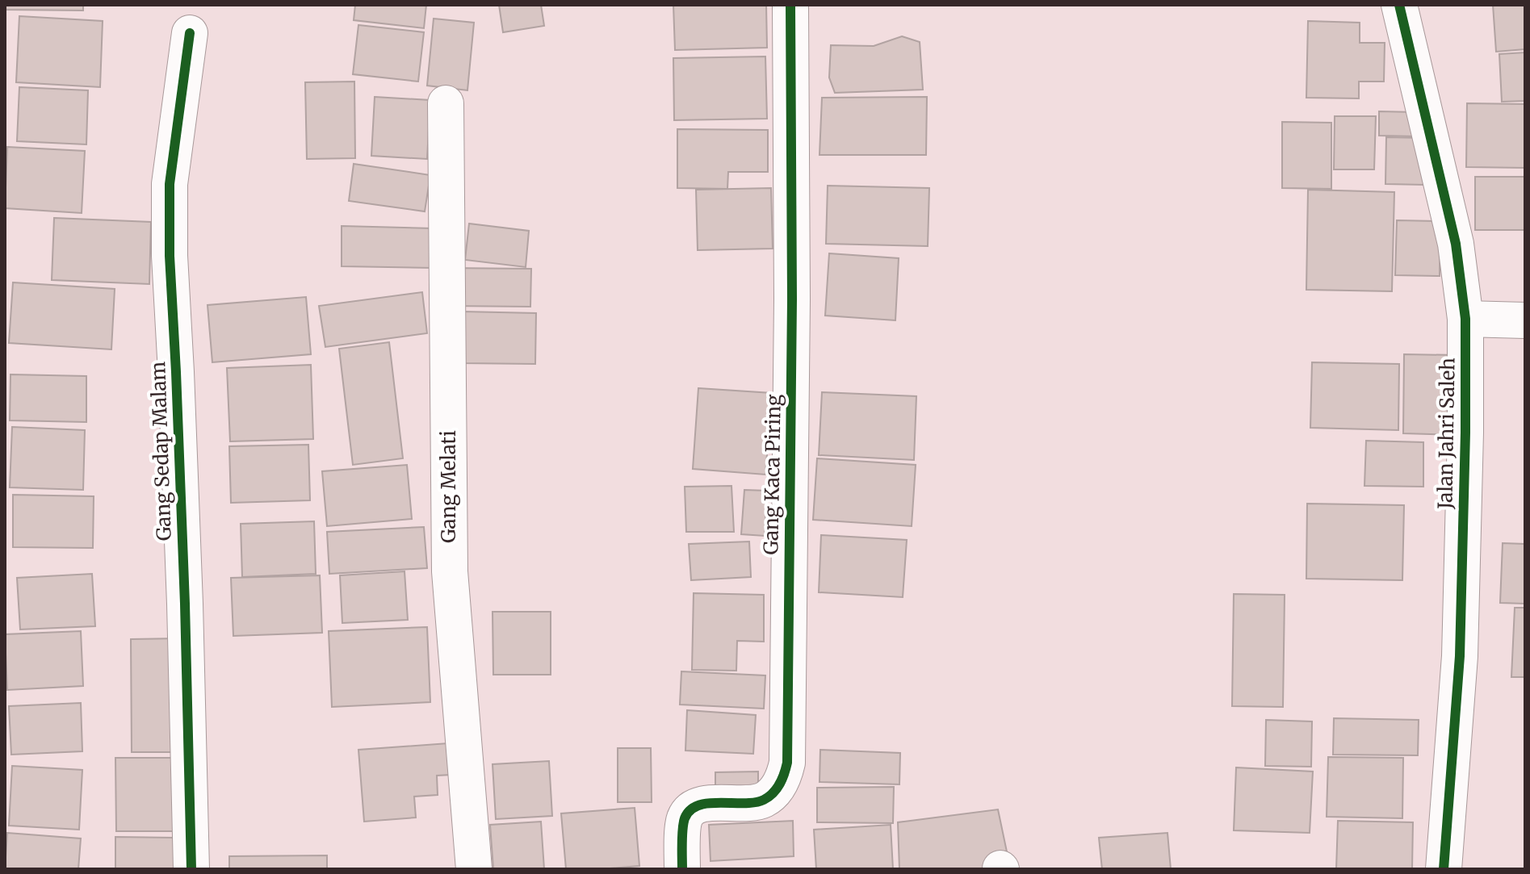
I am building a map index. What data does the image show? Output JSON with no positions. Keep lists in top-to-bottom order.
{
  "streets": {
    "street": [
      "Jalan Jahri Saleh",
      "Gang Sedap Malam",
      "Gang Kaca Piring",
      "Gang Melati"
    ]
  }
}
